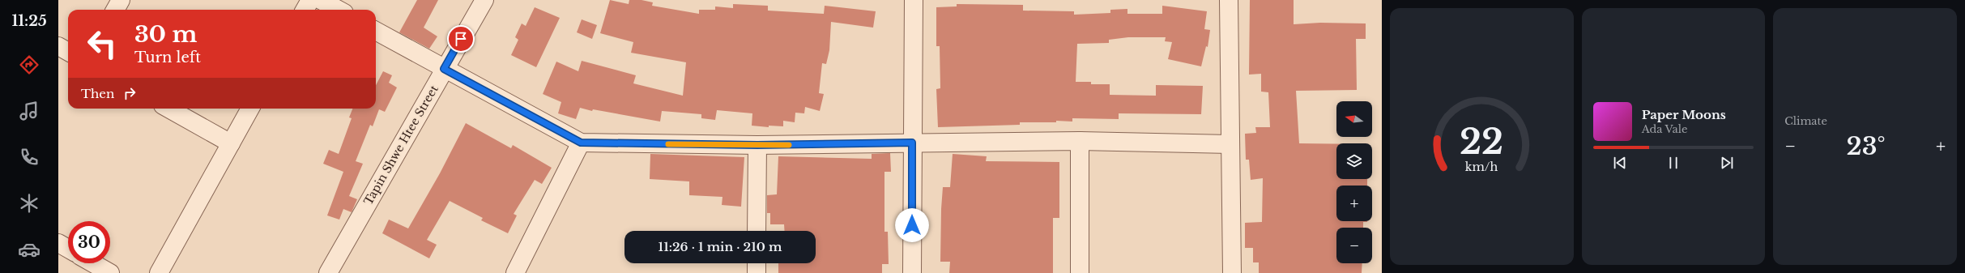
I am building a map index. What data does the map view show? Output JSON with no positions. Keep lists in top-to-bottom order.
{
  "streets": {
    "street": ["Tapin Shwe Htee Street"]
  },
  "north": "left",
  "page": {
    "tabs": "11:25",
    "tile": "Climate",
    "turn": ["30 m", "Turn left"],
    "then": "Then",
    "map_buttons": ["+", "−"],
    "song": ["Paper Moons", "Ada Vale"],
    "heat": ["−", "23°", "+"],
    "limit": "30",
    "trip": "11:26 · 1 min · 210 m",
    "gauge": ["22", "km/h"]
  }
}
